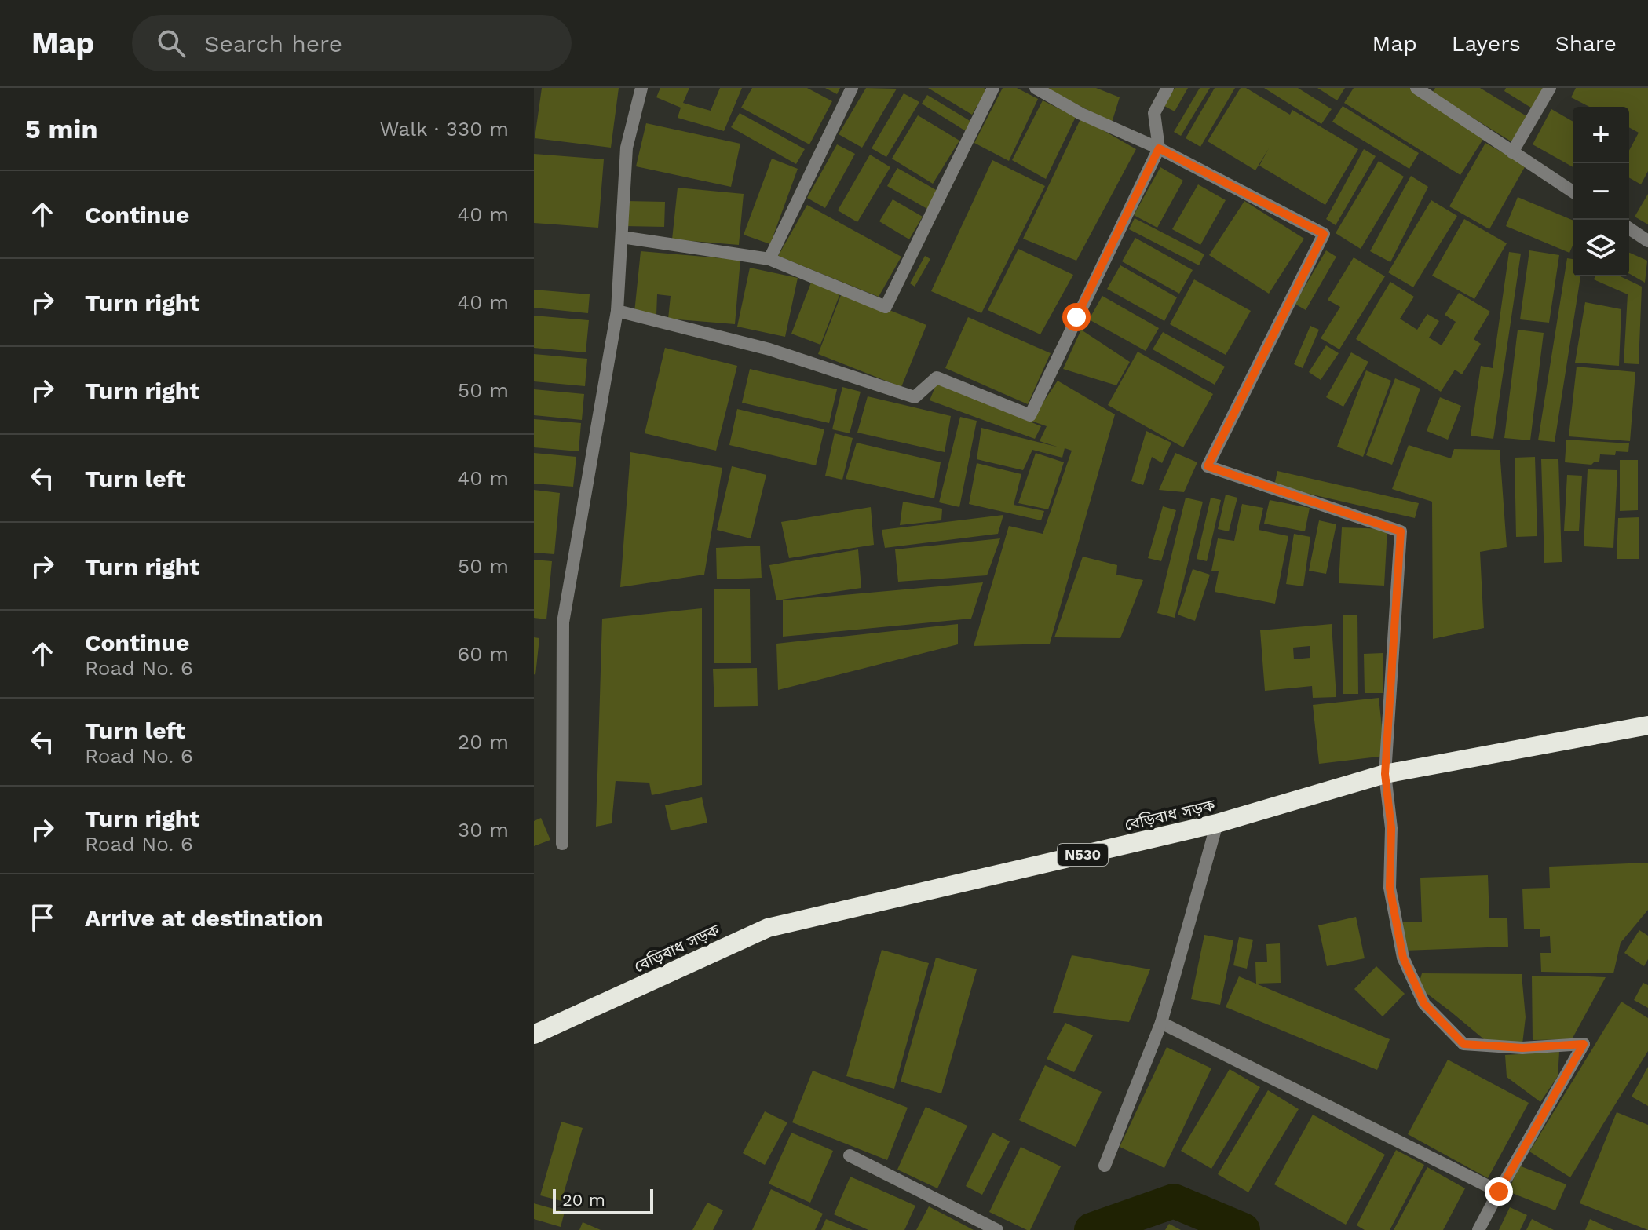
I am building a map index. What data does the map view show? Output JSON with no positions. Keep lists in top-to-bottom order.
{
  "streets": {
    "highway": ["বেড়িবাধ সড়ক", "N530"]
  },
  "scale_bar": "20 m",
  "page": {
    "header": "Map",
    "search": "Search here",
    "nav": ["Map", "Layers", "Share"],
    "heading": ["5 min", "Walk · 330 m"],
    "map_buttons": ["+", "−"],
    "list": [
      ["Continue", "40 m"],
      ["Turn right", "40 m"],
      ["Turn right", "50 m"],
      ["Turn left", "40 m"],
      ["Turn right", "50 m"],
      ["Continue", "Road No. 6", "60 m"],
      ["Turn left", "Road No. 6", "20 m"],
      ["Turn right", "Road No. 6", "30 m"],
      "Arrive at destination"
    ],
    "scale": "20 m"
  }
}
